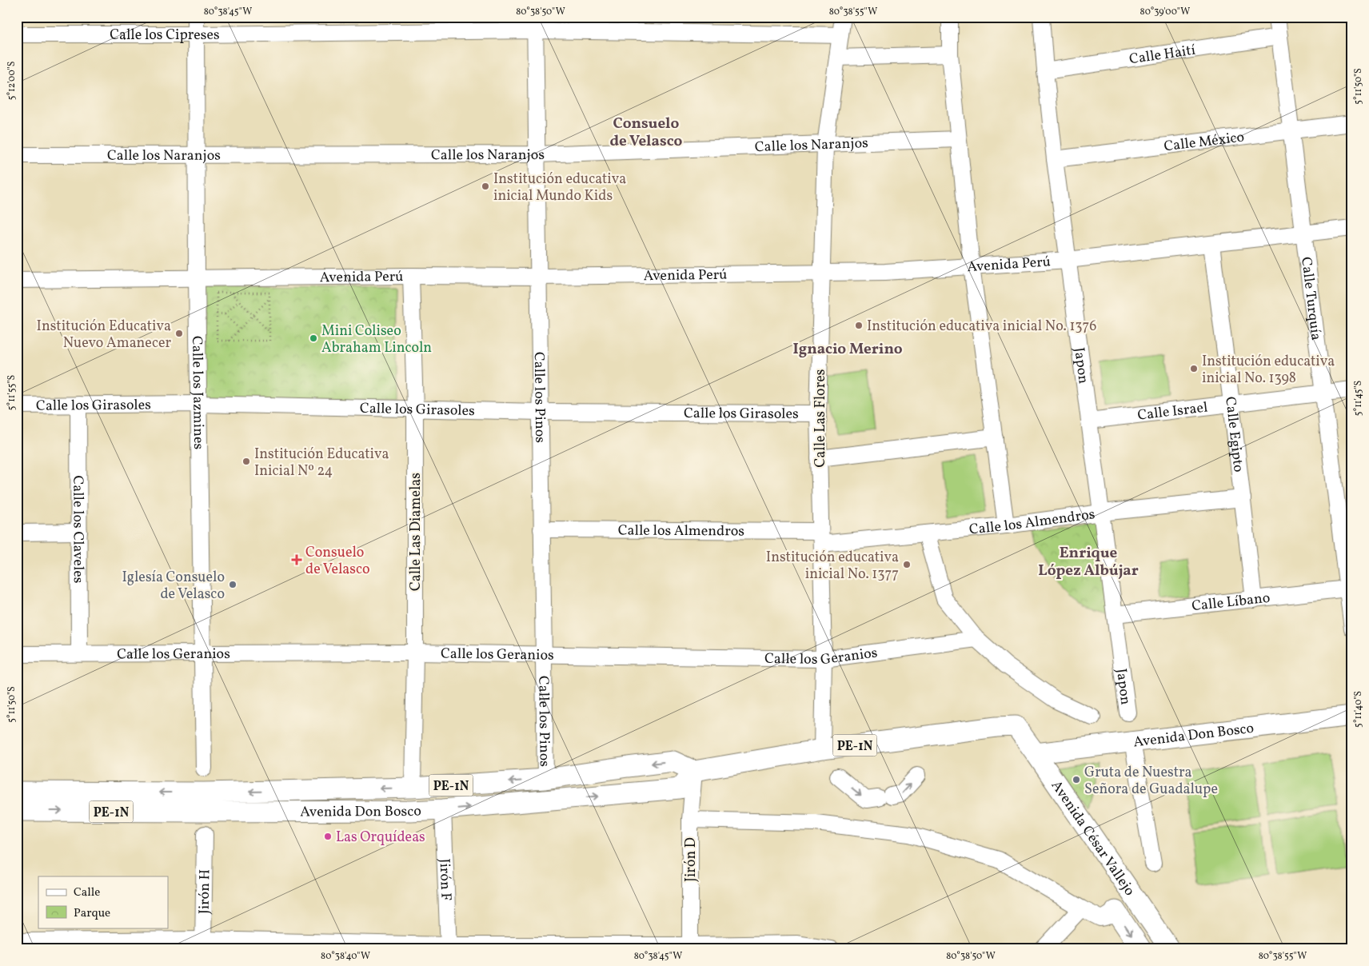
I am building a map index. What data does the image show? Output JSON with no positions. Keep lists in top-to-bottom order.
{
  "streets": {
    "main road": ["Avenida Don Bosco", "PE-1N", "Avenida César Vallejo"],
    "street": [
      "Calle los Cipreses",
      "Calle Haití",
      "Calle México",
      "Calle los Naranjos",
      "Avenida Perú",
      "Calle Turquía",
      "Japon",
      "Calle los Jazmines",
      "Calle los Pinos",
      "Calle los Girasoles",
      "Calle Israel",
      "Calle Las Flores",
      "Calle Egipto",
      "Calle los Almendros",
      "Calle los Claveles",
      "Calle Las Diamelas",
      "Calle Líbano",
      "Calle los Geranios",
      "Jirón D",
      "Jirón F",
      "Jirón H"
    ]
  },
  "crossings": [
    ["Calle los Cipreses", "Calle los Jazmines"],
    ["Calle los Cipreses", "Calle los Pinos"],
    ["Calle los Cipreses", "Calle Las Flores"],
    ["Calle Haití", "Calle Turquía"],
    ["Calle Haití", "Japon"],
    ["Calle México", "Calle Turquía"],
    ["Calle México", "Japon"],
    ["Calle los Naranjos", "Calle los Jazmines"],
    ["Calle los Naranjos", "Calle los Pinos"],
    ["Calle los Naranjos", "Calle Las Flores"],
    ["Avenida Perú", "Calle Turquía"],
    ["Avenida Perú", "Japon"],
    ["Avenida Perú", "Calle los Jazmines"],
    ["Avenida Perú", "Calle los Pinos"],
    ["Avenida Perú", "Calle Las Flores"],
    ["Avenida Perú", "Calle Egipto"],
    ["Avenida Perú", "Calle Las Diamelas"],
    ["Calle Turquía", "Calle Israel"],
    ["Calle Turquía", "Calle Líbano"],
    ["Japon", "Calle Israel"],
    ["Japon", "Calle los Almendros"],
    ["Japon", "Calle Líbano"],
    ["Calle los Jazmines", "Calle los Girasoles"],
    ["Calle los Jazmines", "Calle los Geranios"],
    ["Calle los Pinos", "Calle los Girasoles"],
    ["Calle los Pinos", "Calle los Almendros"],
    ["Calle los Pinos", "Calle los Geranios"],
    ["Calle los Pinos", "Avenida Don Bosco"],
    ["Calle los Girasoles", "Calle Las Flores"],
    ["Calle los Girasoles", "Calle los Claveles"],
    ["Calle los Girasoles", "Calle Las Diamelas"],
    ["Calle Israel", "Calle Egipto"],
    ["Calle Las Flores", "Calle los Almendros"],
    ["Calle Las Flores", "Calle los Geranios"],
    ["Calle Las Flores", "PE-1N"],
    ["Calle Las Flores", "Avenida César Vallejo"],
    ["Calle Egipto", "Calle los Almendros"],
    ["Calle Egipto", "Calle Líbano"],
    ["Calle los Claveles", "Calle los Geranios"],
    ["Calle Las Diamelas", "Calle los Geranios"],
    ["Calle Las Diamelas", "Avenida Don Bosco"],
    ["Avenida Don Bosco", "PE-1N"],
    ["Avenida Don Bosco", "Avenida César Vallejo"],
    ["Avenida Don Bosco", "Jirón D"],
    ["Avenida Don Bosco", "Jirón F"],
    ["PE-1N", "Avenida César Vallejo"],
    ["PE-1N", "Jirón D"]
  ],
  "districts": ["Consuelo de Velasco", "Ignacio Merino", "Enrique López Albújar"],
  "places": {
    "other": [
      "Institución educativa inicial Mundo Kids",
      "Institución educativa inicial No. 1376",
      "Institución Educativa Nuevo Amanecer",
      "Mini Coliseo Abraham Lincoln",
      "Institución educativa inicial No. 1398",
      "Institución Educativa Inicial Nº 24",
      "Institución educativa inicial No. 1377",
      "Iglesía Consuelo de Velasco",
      "Gruta de Nuestra Señora de Guadalupe",
      "Las Orquídeas"
    ],
    "health": ["Consuelo de Velasco"]
  },
  "legend": ["Calle", "Parque"],
  "coordinates": [
    "80°38'45\"W",
    "80°38'50\"W",
    "80°38'55\"W",
    "80°39'00\"W",
    "5°12'00\"S",
    "5°11'50\"S",
    "5°11'55\"S",
    "5°11'45\"S",
    "5°11'40\"S",
    "80°38'40\"W"
  ]
}
